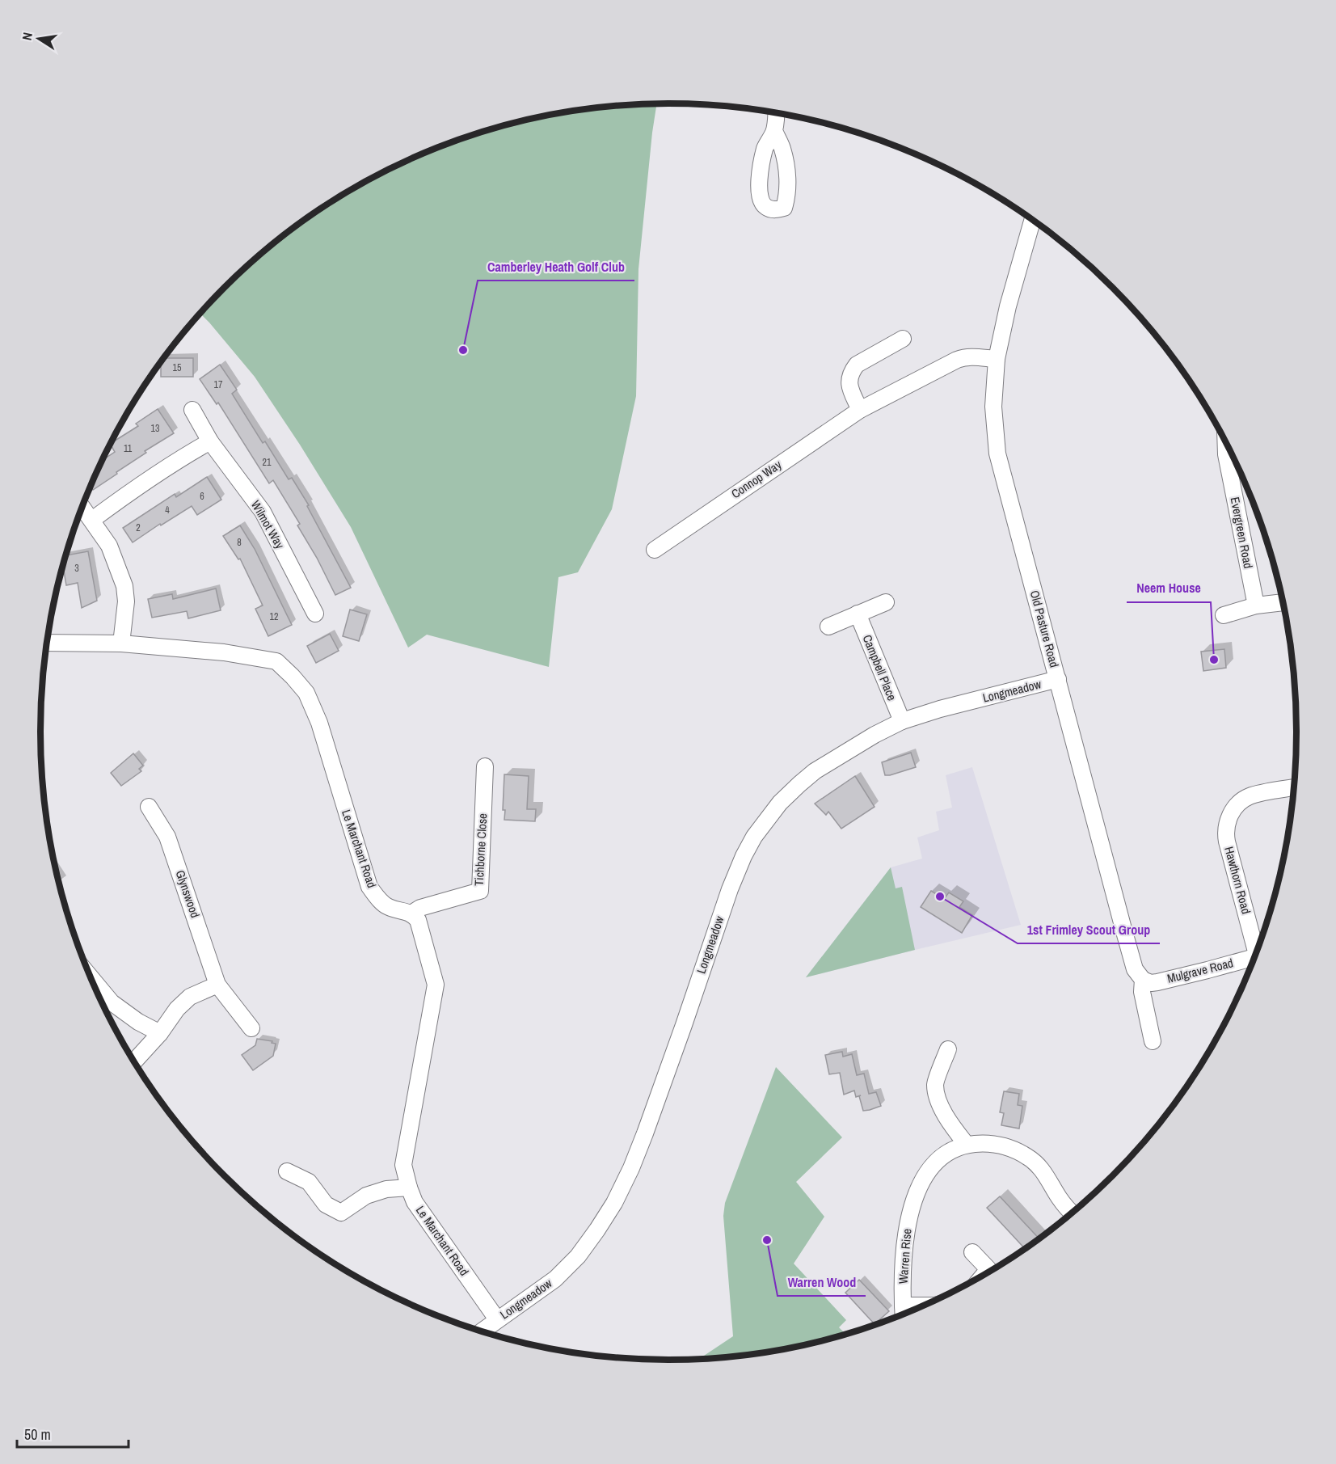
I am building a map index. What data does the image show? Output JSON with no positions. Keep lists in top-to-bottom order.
{
  "streets": {
    "street": [
      "Connop Way",
      "Wilmot Way",
      "Evergreen Road",
      "Old Pasture Road",
      "Campbell Place",
      "Longmeadow",
      "Le Marchant Road",
      "Tichborne Close",
      "Hawthorn Road",
      "Glynswood",
      "Mulgrave Road",
      "Warren Rise"
    ]
  },
  "crossings": [
    ["Connop Way", "Old Pasture Road"],
    ["Old Pasture Road", "Longmeadow"],
    ["Old Pasture Road", "Mulgrave Road"],
    ["Campbell Place", "Longmeadow"],
    ["Longmeadow", "Le Marchant Road"],
    ["Le Marchant Road", "Tichborne Close"]
  ],
  "places": [
    "Camberley Heath Golf Club",
    "Neem House",
    "1st Frimley Scout Group",
    "Warren Wood"
  ],
  "house_numbers": [
    "15",
    "17",
    "13",
    "11",
    "21",
    "6",
    "4",
    "2",
    "8",
    "3",
    "12"
  ],
  "scale_bar": "50 m",
  "north": "left"
}
